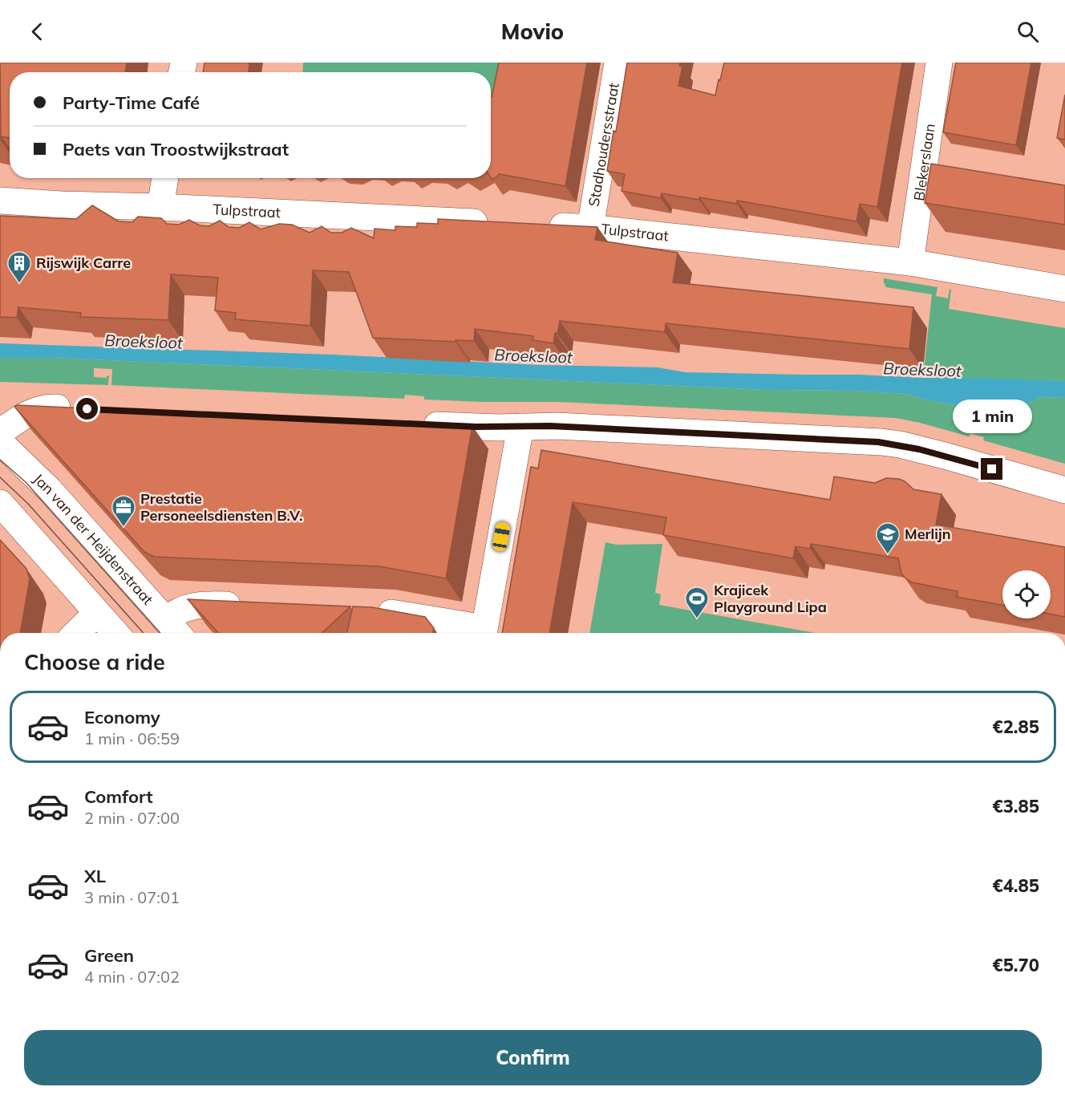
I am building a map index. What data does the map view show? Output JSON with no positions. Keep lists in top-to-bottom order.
{
  "streets": {
    "street": [
      "Stadhoudersstraat",
      "Blekerslaan",
      "Tulpstraat",
      "Jan van der Heijdenstraat"
    ]
  },
  "crossings": [
    ["Stadhoudersstraat", "Tulpstraat"],
    ["Blekerslaan", "Tulpstraat"]
  ],
  "water": ["Broeksloot"],
  "places": {
    "building": ["Rijswijk Carre"],
    "office": ["Prestatie Personeelsdiensten B.V."],
    "school or university": ["Merlijn"],
    "sports": ["Krajicek Playground Lipa"]
  },
  "page": {
    "header": "Movio",
    "banner": ["Party-Time Café", "Paets van Troostwijkstraat"],
    "bubble": "1 min",
    "heading": "Choose a ride",
    "list": [
      {
        "name": "Economy",
        "note": "1 min · 06:59",
        "value": "€2.85"
      },
      {
        "name": "Comfort",
        "note": "2 min · 07:00",
        "value": "€3.85"
      },
      {
        "name": "XL",
        "note": "3 min · 07:01",
        "value": "€4.85"
      },
      {
        "name": "Green",
        "note": "4 min · 07:02",
        "value": "€5.70"
      }
    ],
    "buttons": "Confirm"
  }
}
